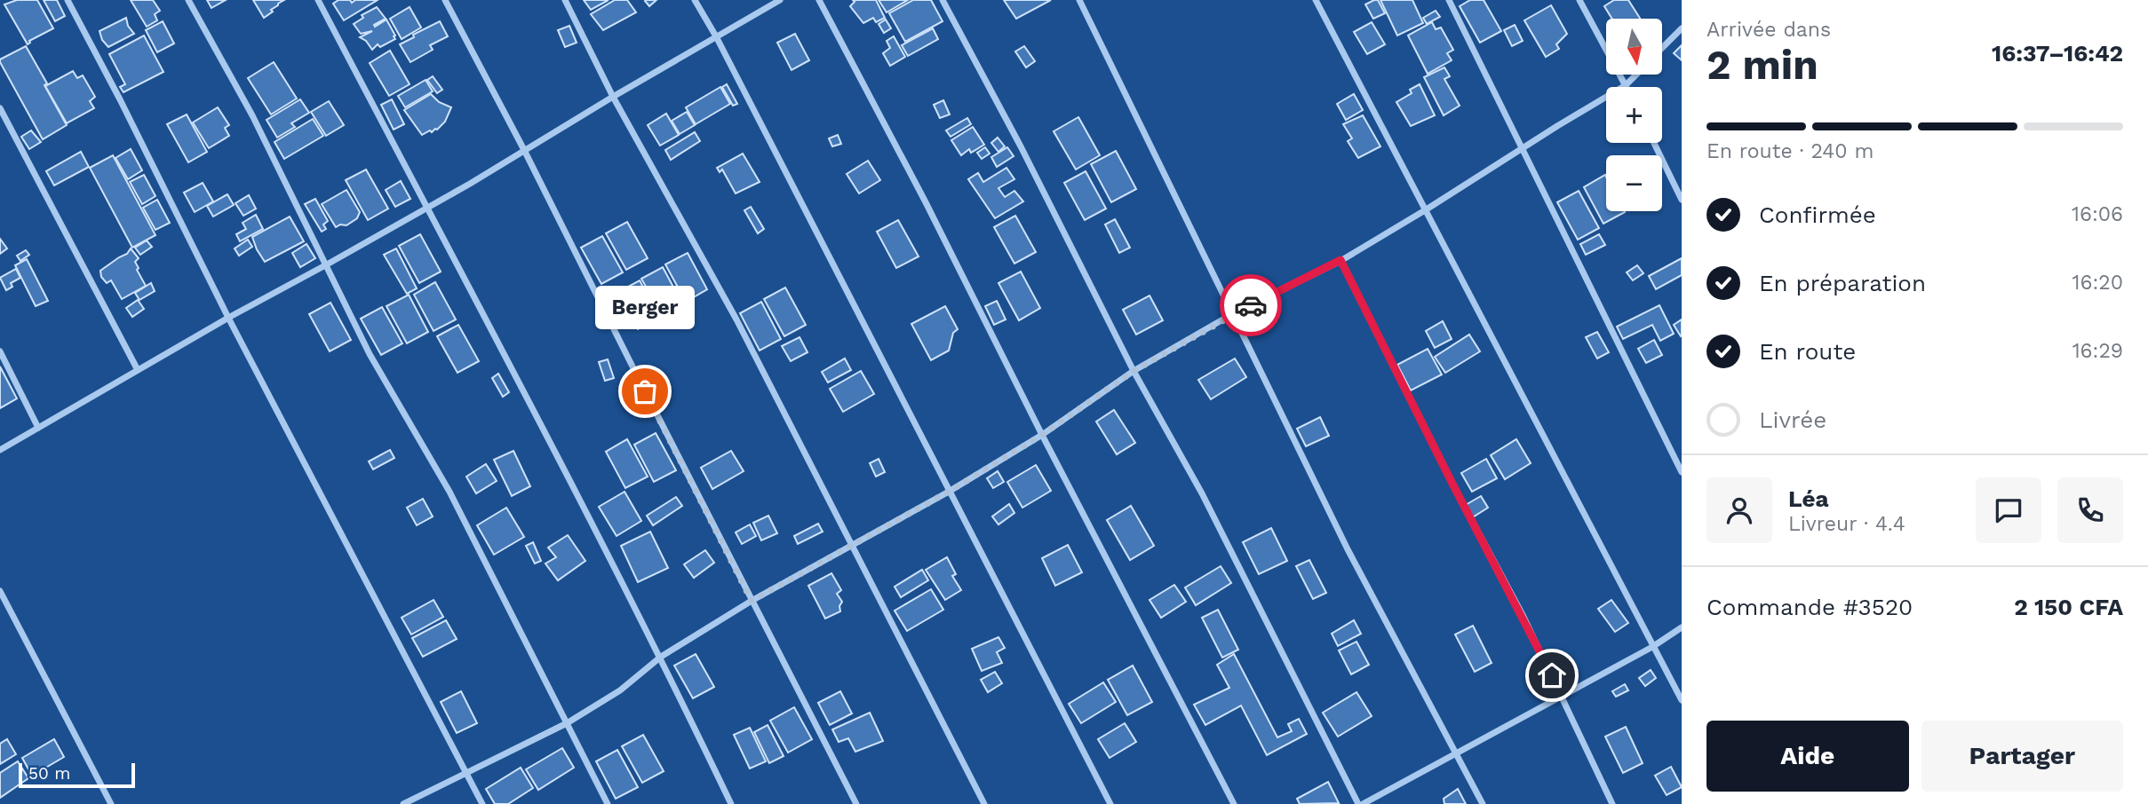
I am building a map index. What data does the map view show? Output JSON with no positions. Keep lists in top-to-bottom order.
{
  "places": ["Berger"],
  "scale_bar": "50 m",
  "north": "bottom",
  "page": {
    "heading": ["2 min", "Arrivée dans", "16:37–16:42"],
    "panel": [
      "Léa",
      "Livreur · 4.4",
      "Commande #3520",
      "2 150 CFA"
    ],
    "map_buttons": ["+", "−"],
    "bar": "En route · 240 m",
    "list": [
      ["Confirmée", "16:06"],
      ["En préparation", "16:20"],
      ["En route", "16:29"],
      "Livrée"
    ],
    "bubble": "Berger",
    "buttons": ["Aide", "Partager"],
    "scale": "50 m"
  }
}
